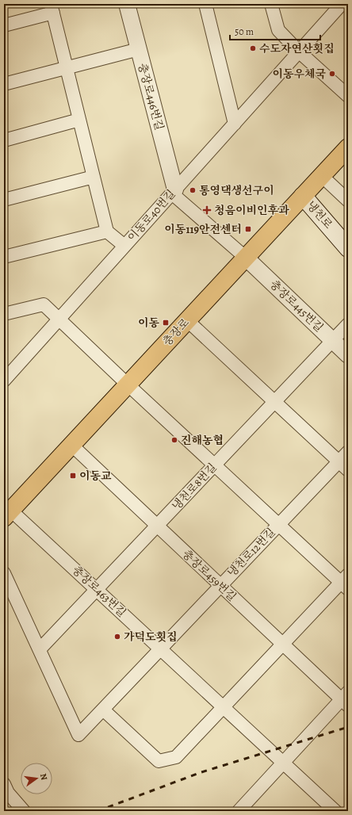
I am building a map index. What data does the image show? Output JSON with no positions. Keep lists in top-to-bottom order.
{
  "streets": {
    "main road": ["냉천로", "충장로"],
    "street": [
      "충장로446번길",
      "이동로40번길",
      "충장로445번길",
      "냉천로8번길",
      "냉천로12번길",
      "충장로459번길",
      "충장로463번길"
    ]
  },
  "crossings": [
    ["충장로446번길", "이동로40번길"],
    ["냉천로", "충장로"],
    ["충장로445번길", "충장로"],
    ["충장로445번길", "냉천로8번길"],
    ["충장로", "충장로459번길"],
    ["충장로", "충장로463번길"],
    ["냉천로8번길", "냉천로12번길"],
    ["냉천로8번길", "충장로459번길"],
    ["냉천로8번길", "충장로463번길"],
    ["냉천로12번길", "충장로459번길"],
    ["냉천로12번길", "충장로463번길"]
  ],
  "places": {
    "other": [
      "수도자연산횟집",
      "이동우체국",
      "통영댁생선구이",
      "진해농협",
      "가덕도횟집"
    ],
    "health": ["청음이비인후과"],
    "transit": ["이동119안전센터", "이동", "이동교"]
  },
  "scale_bar": "50 m",
  "north": "right"
}
